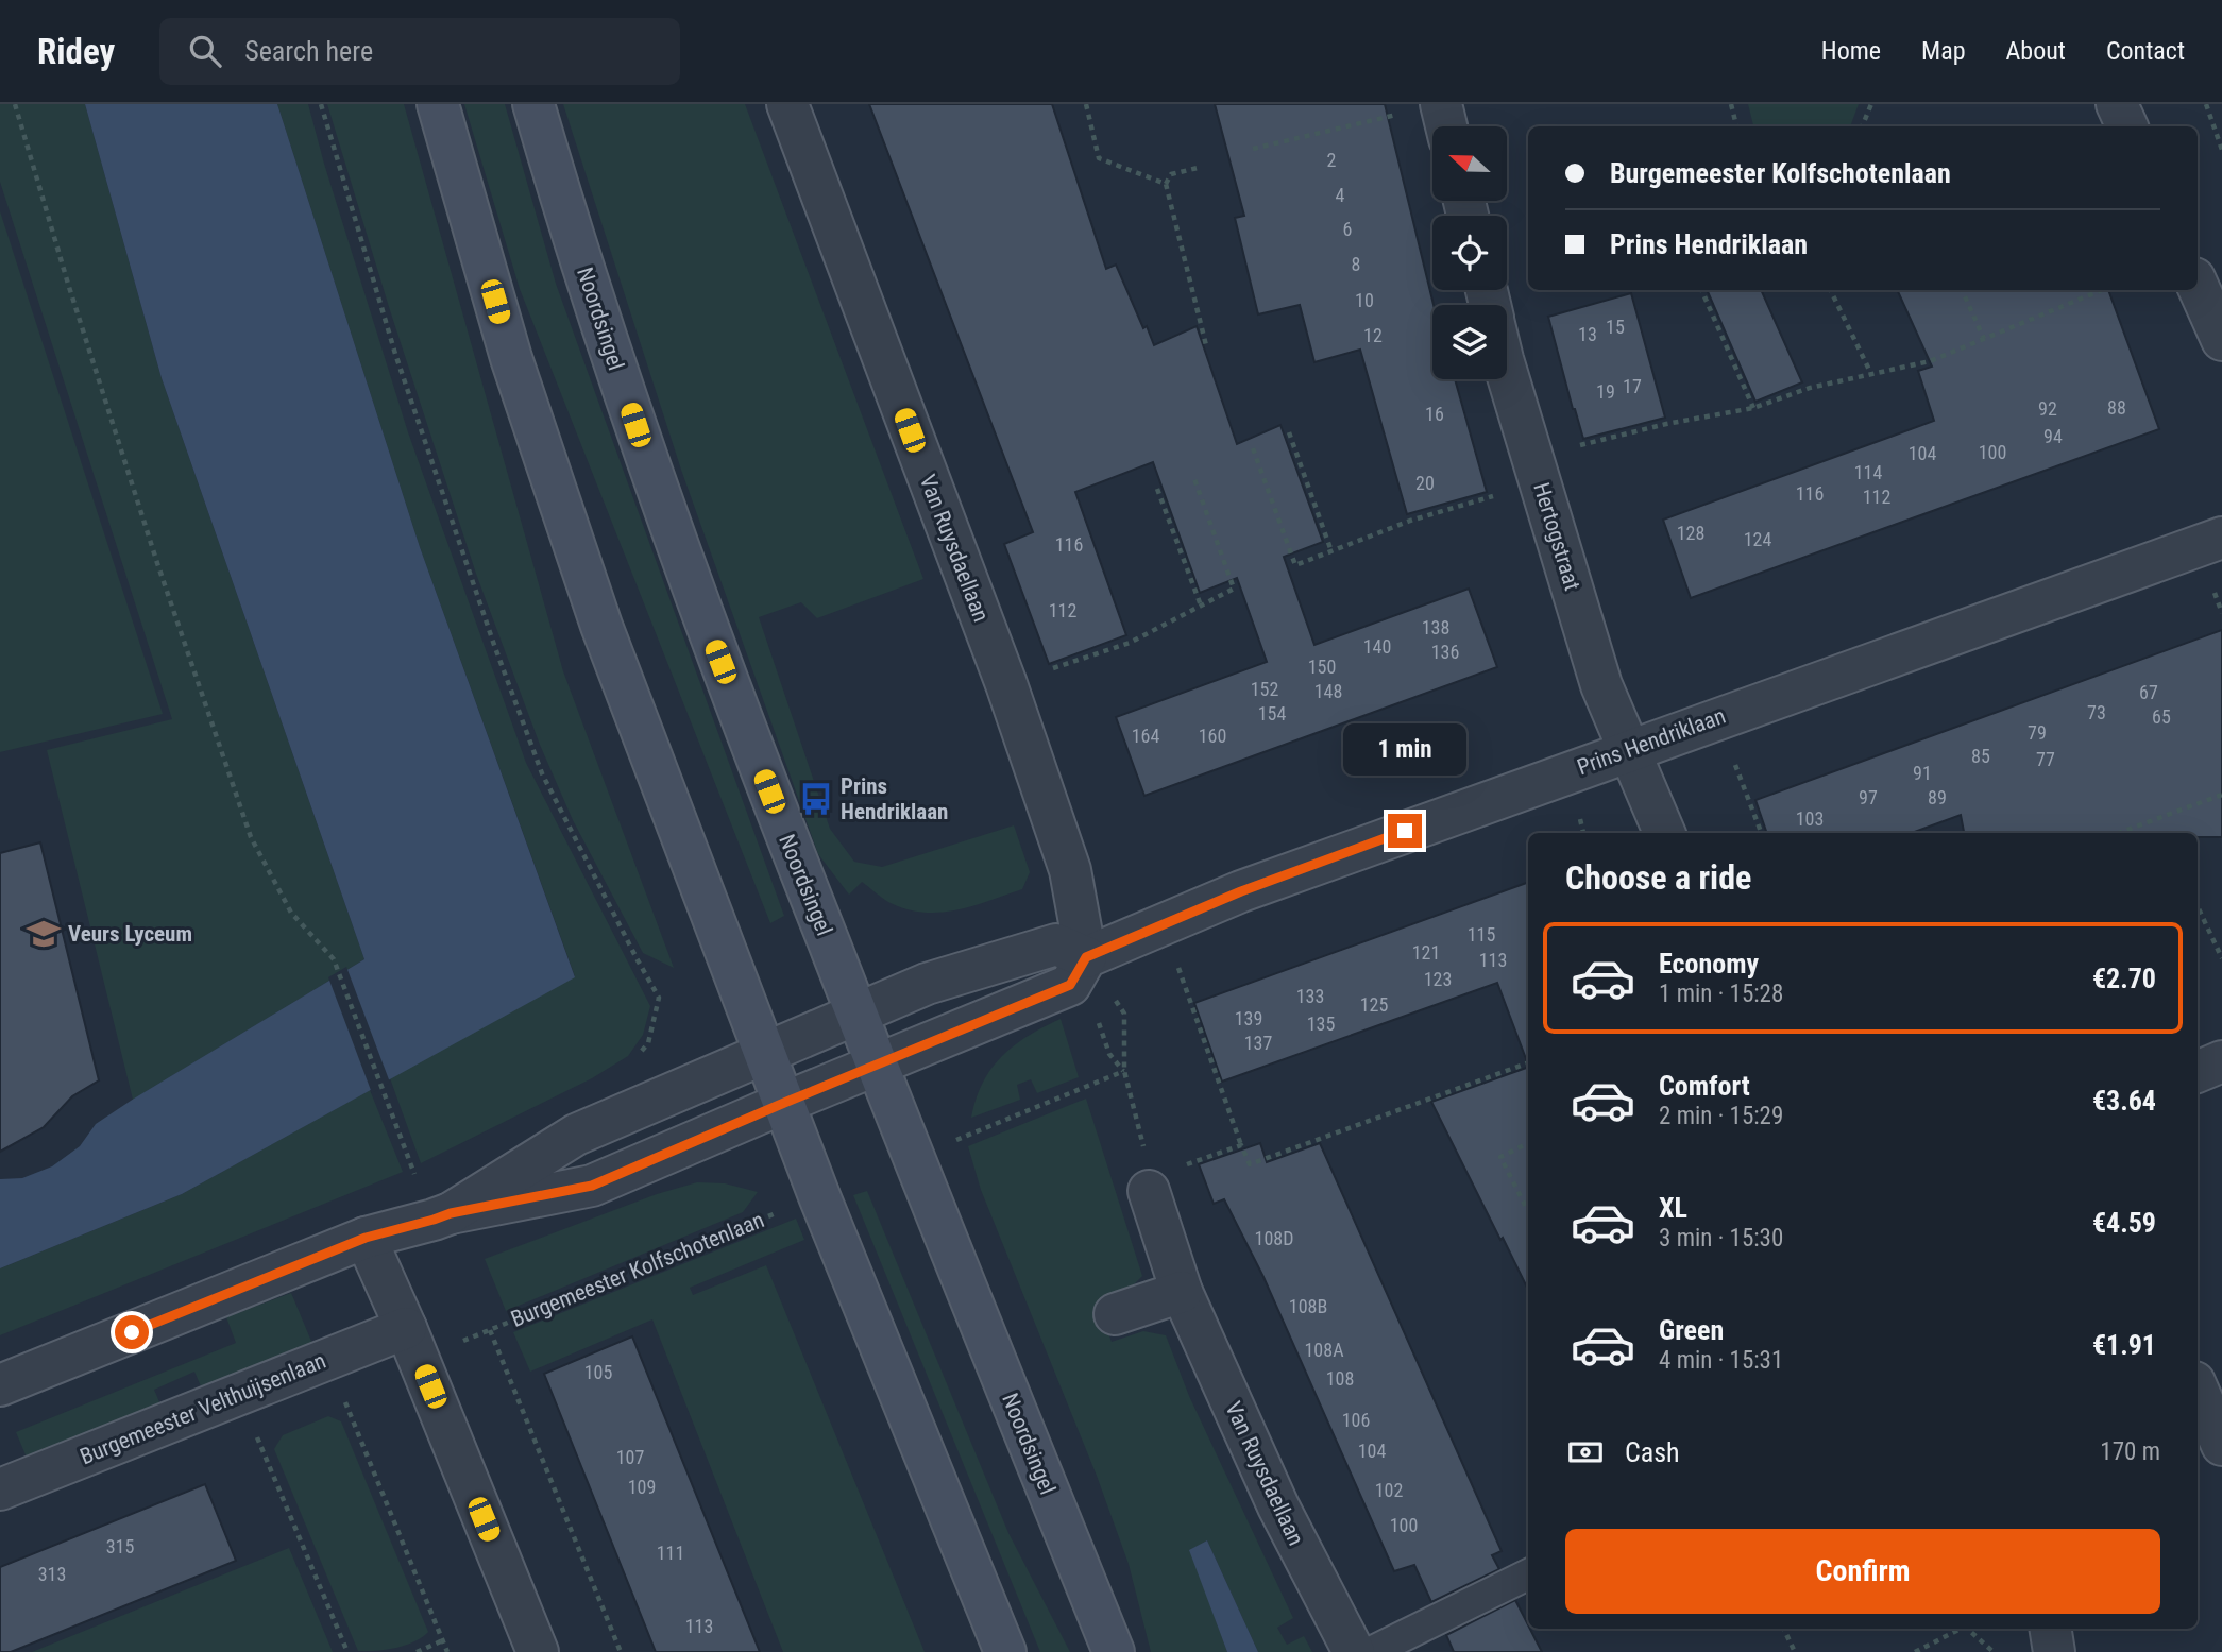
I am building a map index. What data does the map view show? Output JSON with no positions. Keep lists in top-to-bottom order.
{
  "streets": {
    "main road": ["Noordsingel"],
    "street": [
      "Hertogstraat",
      "Van Ruysdaellaan",
      "Prins Hendriklaan",
      "Burgemeester Velthuijsenlaan"
    ],
    "path": ["Burgemeester Kolfschotenlaan"]
  },
  "crossings": [
    ["Hertogstraat", "Prins Hendriklaan"],
    ["Van Ruysdaellaan", "Prins Hendriklaan"],
    ["Burgemeester Kolfschotenlaan", "Burgemeester Velthuijsenlaan"]
  ],
  "places": {
    "bus stop": ["Prins Hendriklaan"],
    "school or university": ["Veurs Lyceum"]
  },
  "house_numbers": [
    "2",
    "4",
    "6",
    "8",
    "10",
    "15",
    "13",
    "12",
    "17",
    "19",
    "88",
    "92",
    "16",
    "94",
    "100",
    "104",
    "114",
    "20",
    "116",
    "112",
    "128",
    "124",
    "116",
    "112",
    "138",
    "140",
    "136",
    "150",
    "152",
    "148",
    "67",
    "73",
    "154",
    "65",
    "79",
    "164",
    "160",
    "85",
    "77",
    "91",
    "97",
    "89",
    "103",
    "115",
    "121",
    "113",
    "123",
    "133",
    "125",
    "139",
    "135",
    "137",
    "108D",
    "108B",
    "108A",
    "105",
    "108",
    "106",
    "104",
    "107",
    "109",
    "102",
    "100",
    "315",
    "111",
    "313",
    "113"
  ],
  "north": "left",
  "page": {
    "header": "Ridey",
    "search": "Search here",
    "nav": [
      "Home",
      "Map",
      "About",
      "Contact"
    ],
    "banner": ["Burgemeester Kolfschotenlaan", "Prins Hendriklaan"],
    "bubble": "1 min",
    "heading": "Choose a ride",
    "list": [
      {
        "name": "Economy",
        "note": "1 min · 15:28",
        "value": "€2.70"
      },
      {
        "name": "Comfort",
        "note": "2 min · 15:29",
        "value": "€3.64"
      },
      {
        "name": "XL",
        "note": "3 min · 15:30",
        "value": "€4.59"
      },
      {
        "name": "Green",
        "note": "4 min · 15:31",
        "value": "€1.91"
      }
    ],
    "pay": ["Cash", "170 m"],
    "buttons": "Confirm"
  }
}
